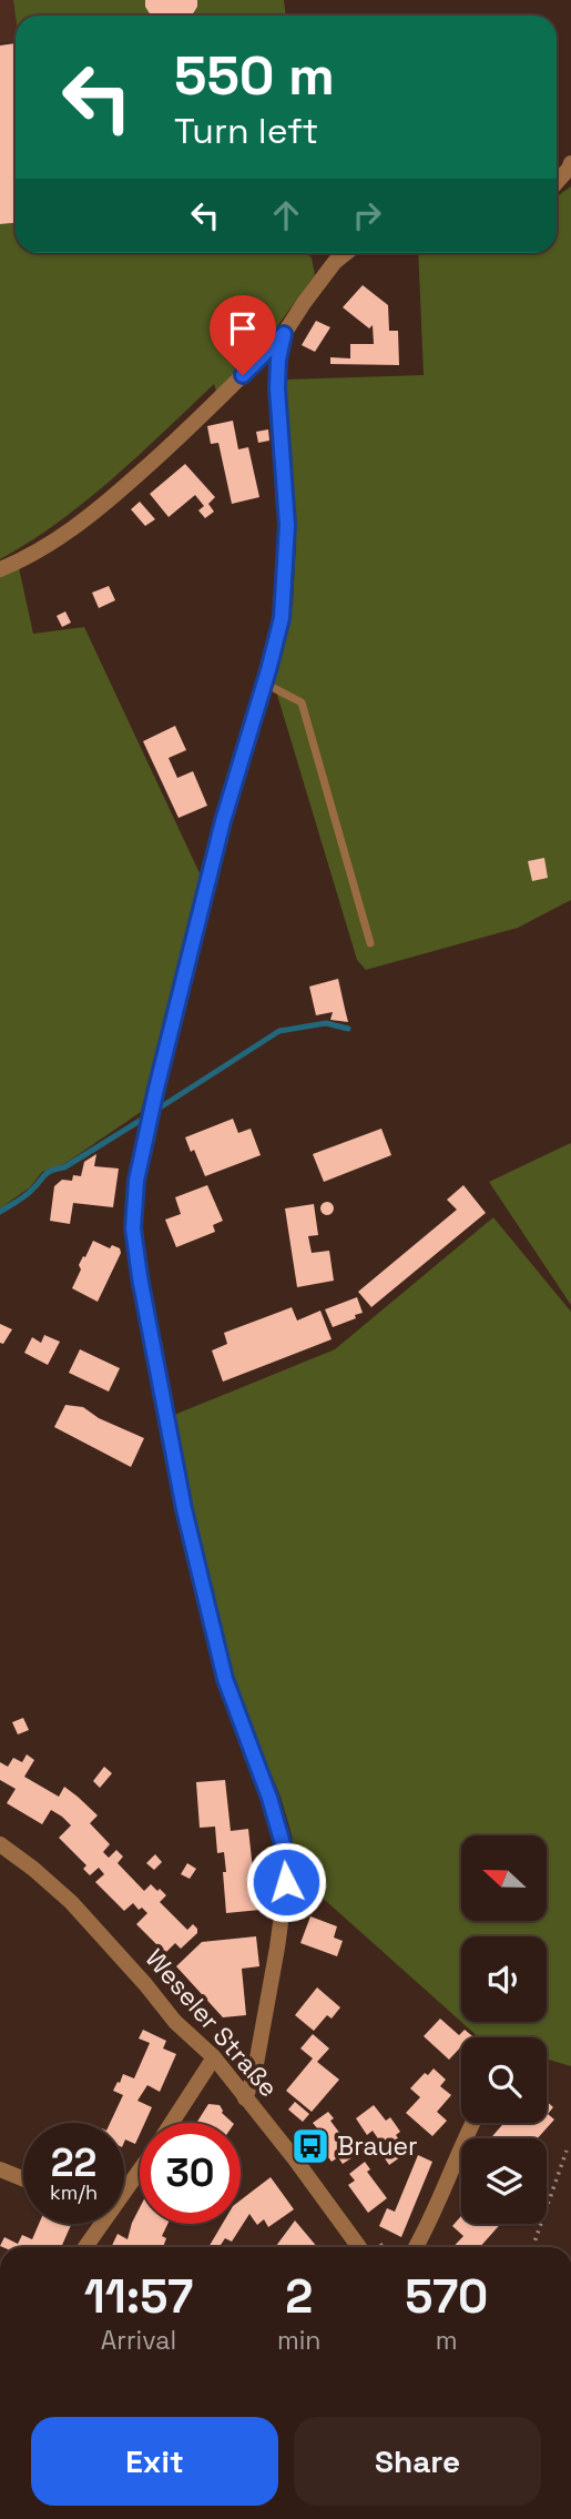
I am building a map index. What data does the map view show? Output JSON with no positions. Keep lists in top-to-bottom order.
{
  "streets": {
    "street": ["Weseler Straße"]
  },
  "places": {
    "bus stop": ["Brauer"]
  },
  "north": "left",
  "page": {
    "turn": ["550 m", "Turn left"],
    "speed": "22 km/h",
    "limit": "30",
    "eta": [
      "11:57",
      "Arrival",
      "2",
      "min",
      "570",
      "m"
    ],
    "buttons": ["Exit", "Share"]
  }
}
